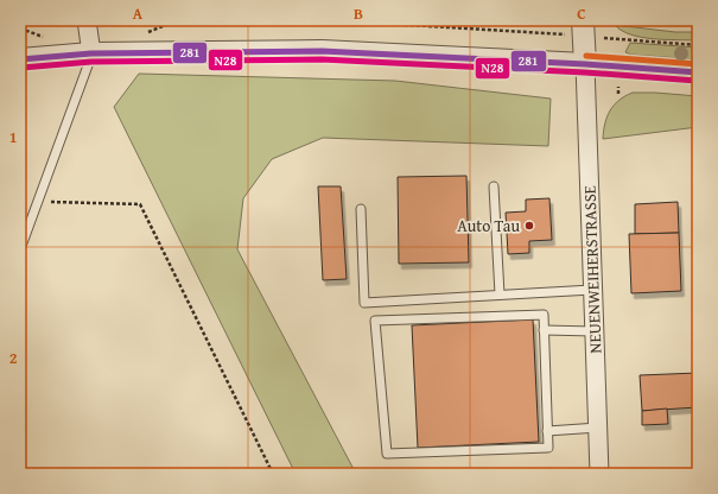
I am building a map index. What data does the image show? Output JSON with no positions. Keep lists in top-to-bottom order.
{
  "streets": {
    "street": ["NEUENWEIHERSTRASSE"]
  },
  "places": ["Auto Tau"],
  "lines": ["transit line 281", "transit line N28"],
  "grid": {
    "columns": ["A", "B", "C"],
    "rows": ["1", "2"]
  }
}
